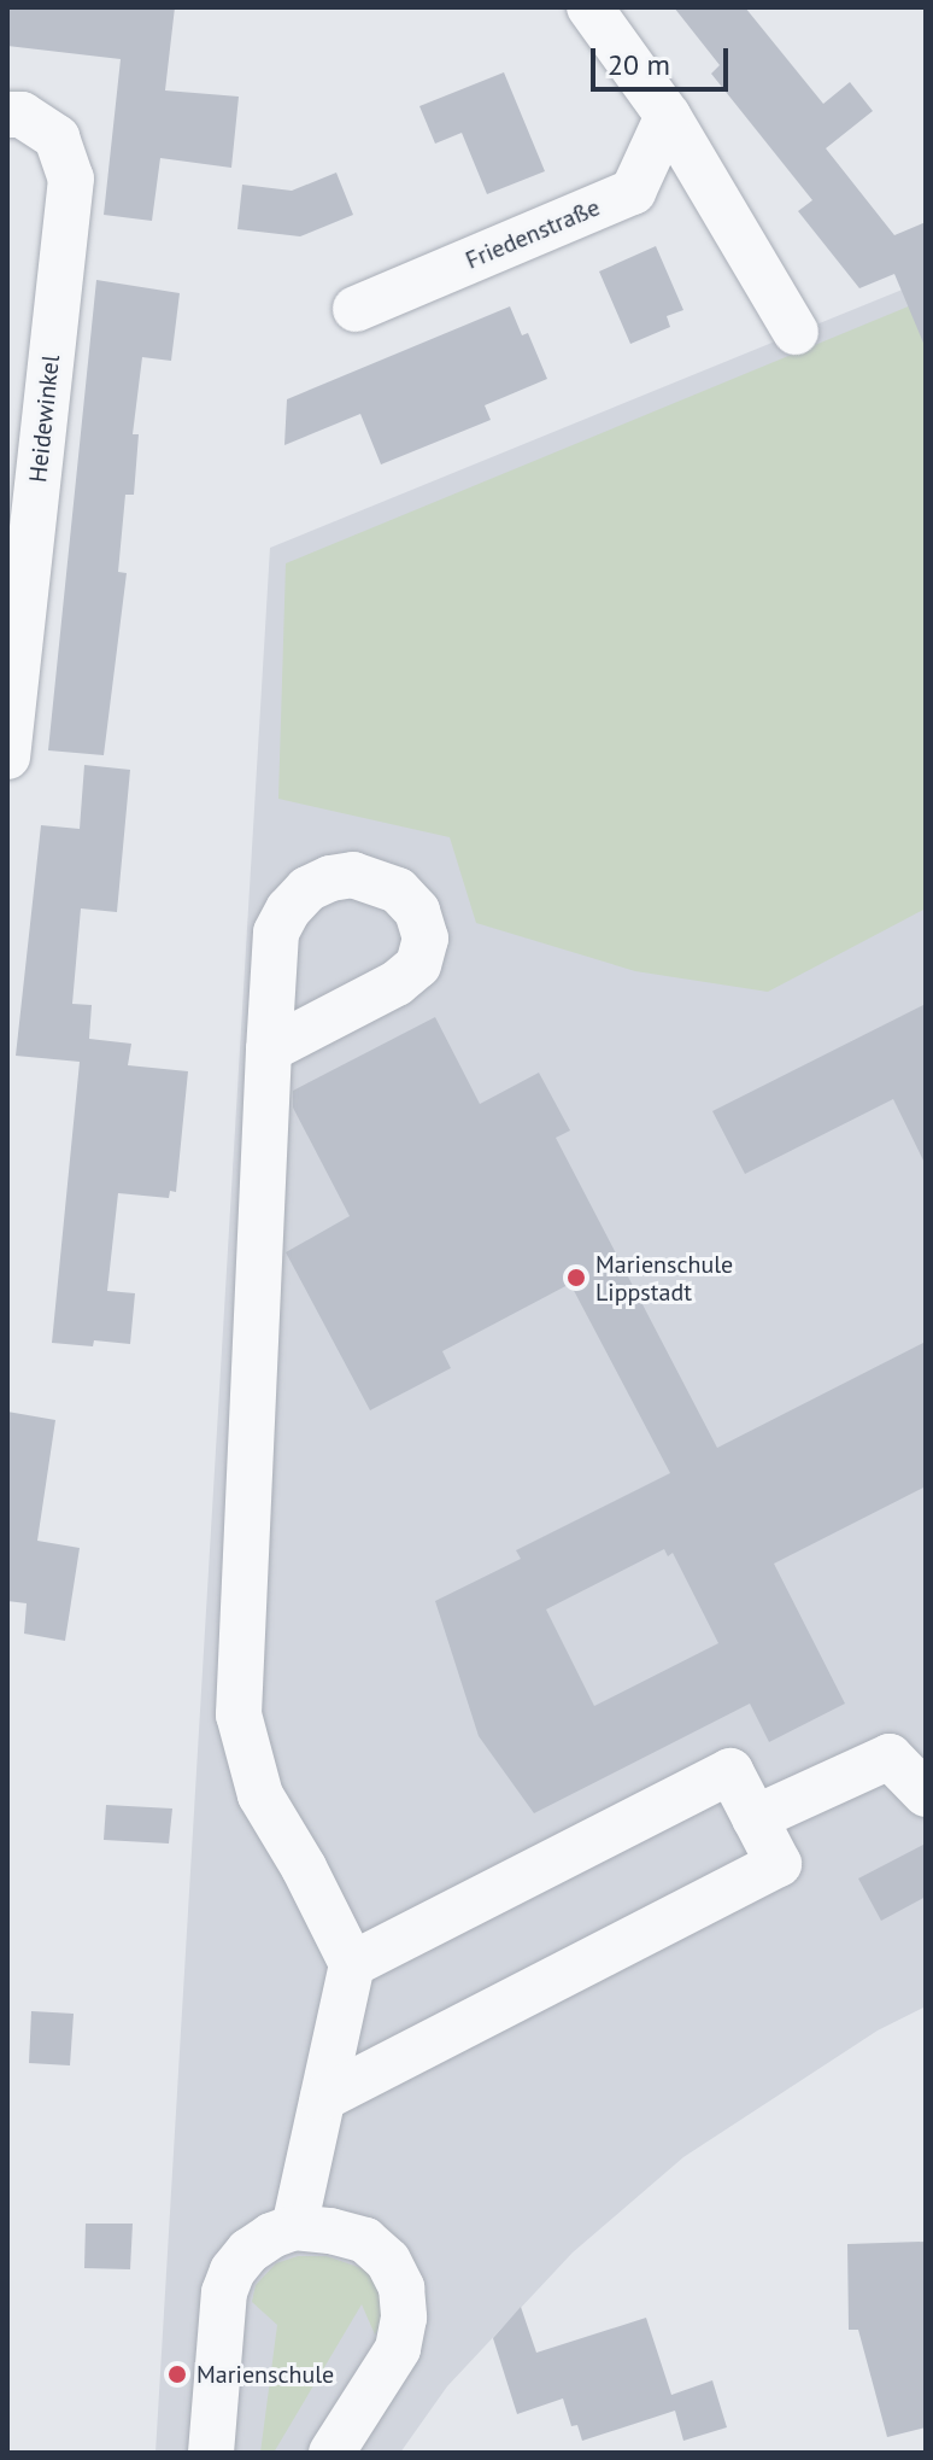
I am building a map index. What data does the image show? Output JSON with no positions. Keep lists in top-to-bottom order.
{
  "streets": {
    "street": ["Friedenstraße", "Heidewinkel"]
  },
  "places": ["Marienschule Lippstadt", "Marienschule"],
  "scale_bar": "20 m"
}
